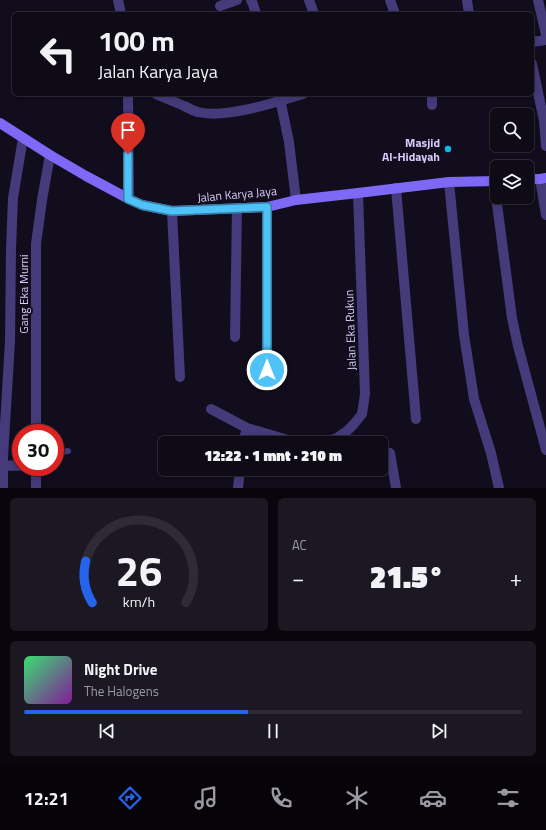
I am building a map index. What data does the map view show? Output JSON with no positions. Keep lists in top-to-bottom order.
{
  "streets": {
    "main road": ["Jalan Karya Jaya"],
    "street": ["Gang Eka Murni", "Jalan Eka Rukun"]
  },
  "crossings": [
    ["Jalan Karya Jaya", "Gang Eka Murni"],
    ["Jalan Karya Jaya", "Jalan Eka Rukun"]
  ],
  "places": ["Masjid Al-Hidayah"],
  "page": {
    "turn": ["100 m", "Jalan Karya Jaya"],
    "limit": "30",
    "trip": "12:22 · 1 mnt · 210 m",
    "tile": "AC",
    "heat": ["−", "21.5°", "+"],
    "song": ["Night Drive", "The Halogens"],
    "tabs": "12:21",
    "gauge": ["26", "km/h"]
  }
}
